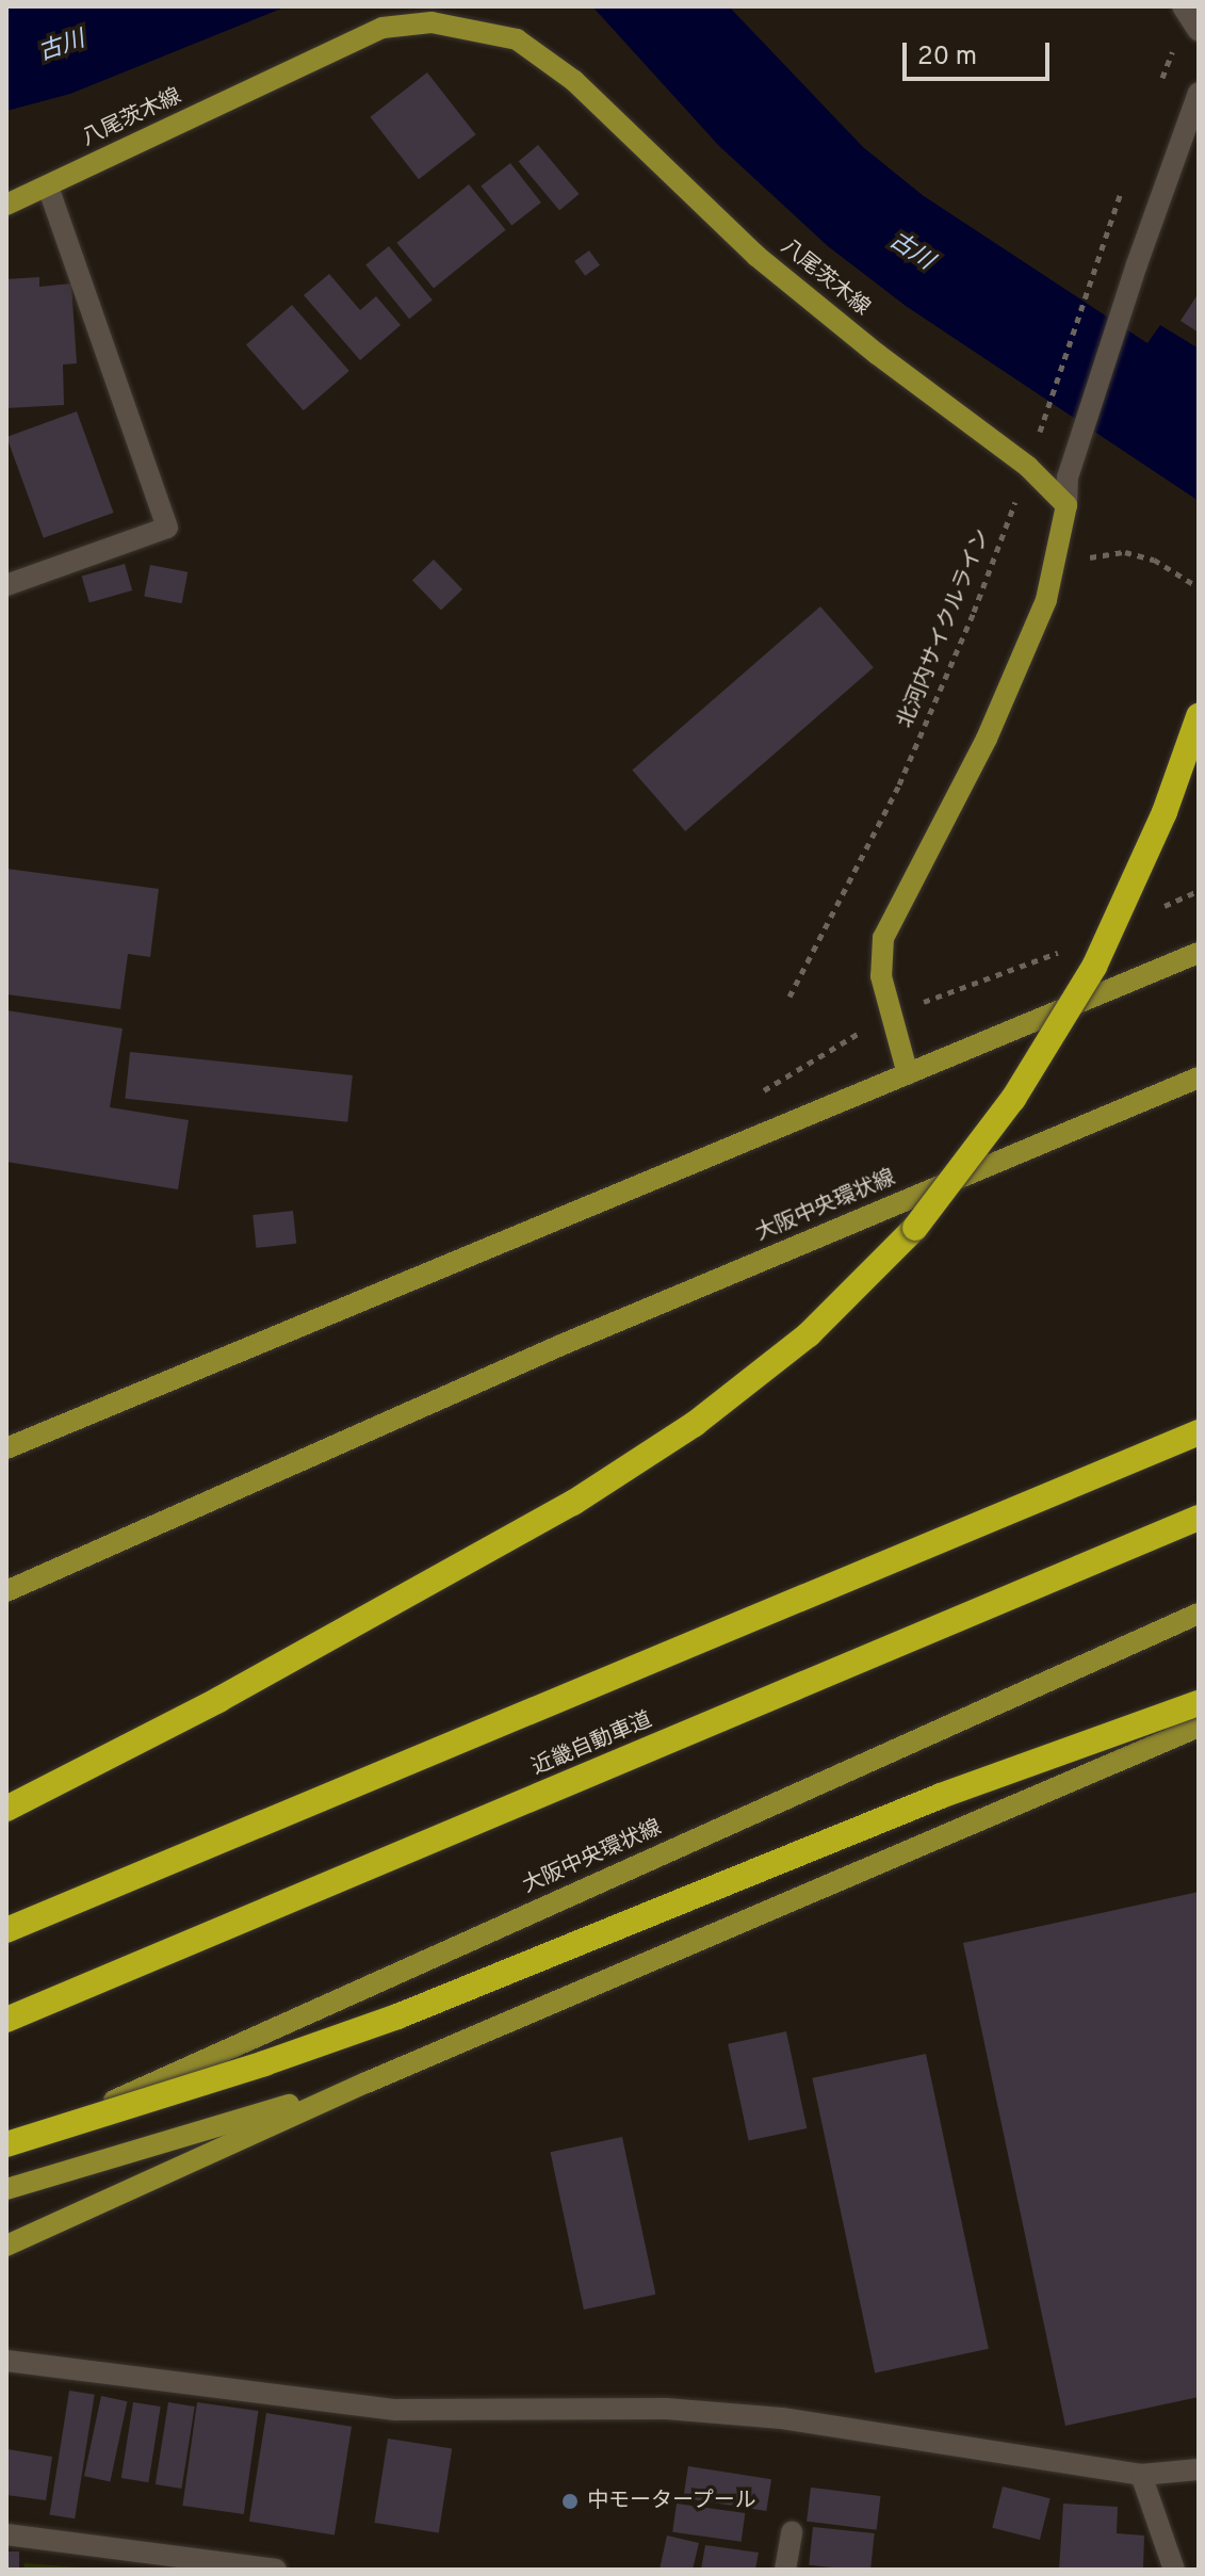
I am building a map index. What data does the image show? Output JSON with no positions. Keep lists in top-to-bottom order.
{
  "streets": {
    "highway": ["近畿自動車道"],
    "main road": ["八尾茨木線", "大阪中央環状線"],
    "path": ["北河内サイクルライン"]
  },
  "crossings": [
    ["八尾茨木線", "北河内サイクルライン"]
  ],
  "water": ["古川"],
  "places": ["中モータープール"],
  "scale_bar": "20 m"
}
